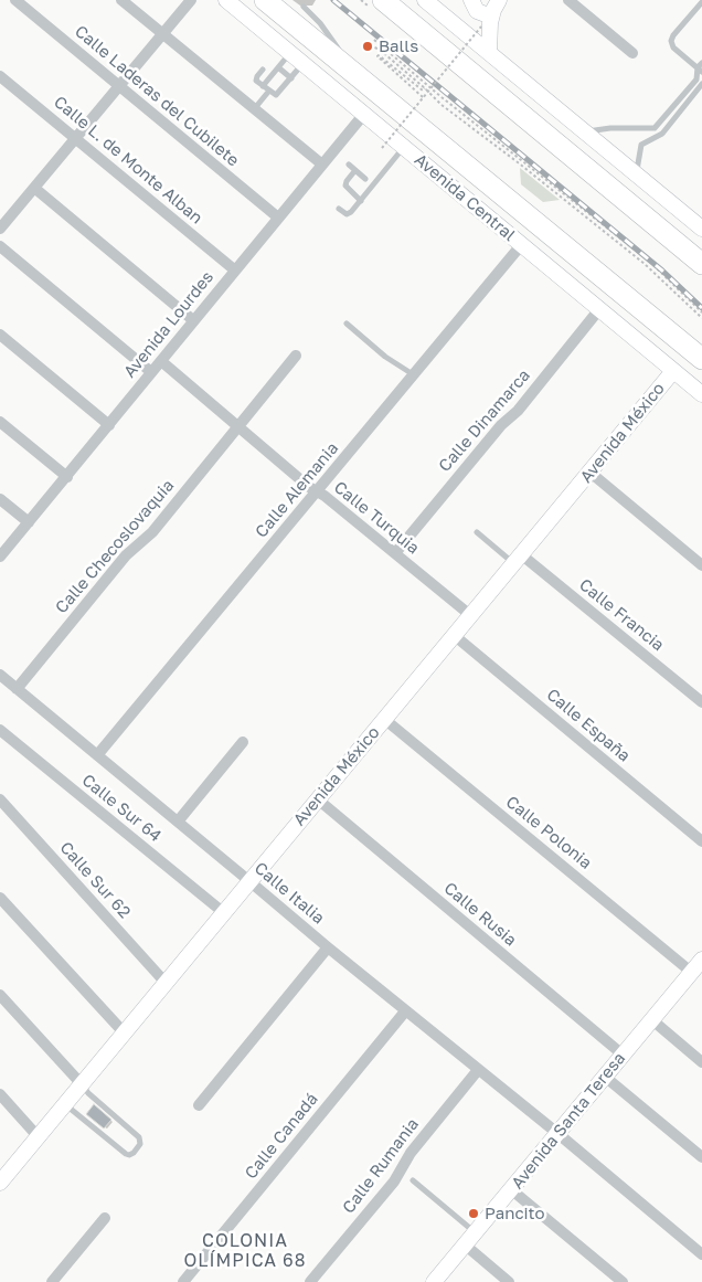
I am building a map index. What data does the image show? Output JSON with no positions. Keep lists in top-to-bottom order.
{
  "streets": {
    "highway": ["Avenida Central"],
    "street": [
      "Calle Laderas del Cubilete",
      "Calle L. de Monte Alban",
      "Avenida Lourdes",
      "Calle Dinamarca",
      "Avenida México",
      "Calle Alemania",
      "Calle Turquia",
      "Calle Checoslovaquia",
      "Calle Francia",
      "Calle España",
      "Calle Sur 64",
      "Calle Polonia",
      "Calle Sur 62",
      "Calle Italia",
      "Calle Rusia",
      "Avenida Santa Teresa",
      "Calle Canadá",
      "Calle Rumania"
    ]
  },
  "crossings": [
    ["Calle Laderas del Cubilete", "Avenida Lourdes"],
    ["Calle L. de Monte Alban", "Avenida Lourdes"],
    ["Avenida Central", "Avenida Lourdes"],
    ["Avenida Central", "Calle Dinamarca"],
    ["Avenida Central", "Avenida México"],
    ["Avenida Central", "Calle Alemania"],
    ["Avenida Lourdes", "Calle Turquia"],
    ["Calle Dinamarca", "Calle Turquia"],
    ["Avenida México", "Calle Turquia"],
    ["Avenida México", "Calle Francia"],
    ["Avenida México", "Calle España"],
    ["Avenida México", "Calle Sur 64"],
    ["Avenida México", "Calle Polonia"],
    ["Avenida México", "Calle Sur 62"],
    ["Avenida México", "Calle Italia"],
    ["Avenida México", "Calle Rusia"],
    ["Calle Alemania", "Calle Turquia"],
    ["Calle Alemania", "Calle Italia"],
    ["Calle Turquia", "Calle Checoslovaquia"],
    ["Calle Checoslovaquia", "Calle Italia"],
    ["Calle Polonia", "Avenida Santa Teresa"],
    ["Calle Italia", "Avenida Santa Teresa"],
    ["Calle Italia", "Calle Canadá"],
    ["Calle Italia", "Calle Rumania"],
    ["Calle Rusia", "Avenida Santa Teresa"]
  ],
  "districts": ["COLONIA OLÍMPICA 68"],
  "places": ["Balls", "Pancito"]
}
